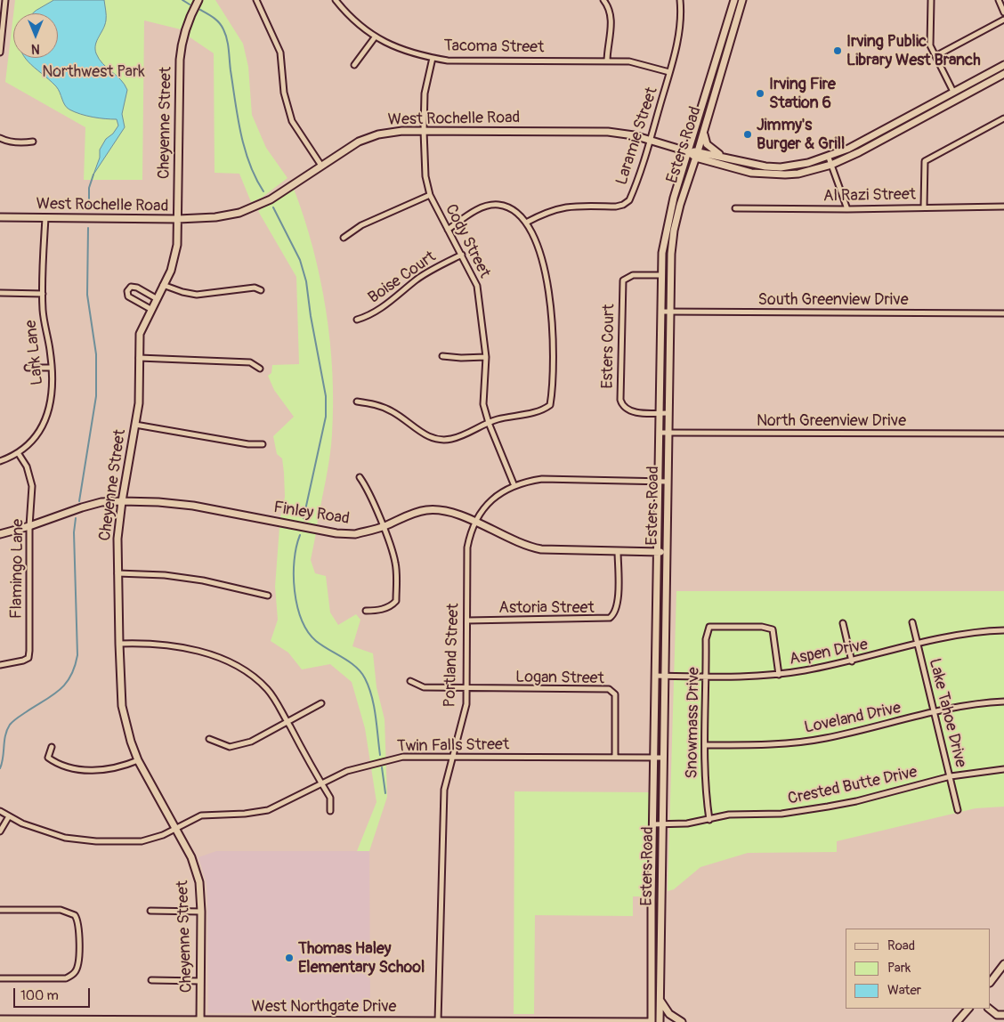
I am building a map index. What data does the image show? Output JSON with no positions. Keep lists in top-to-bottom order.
{
  "streets": {
    "street": [
      "Tacoma Street",
      "West Rochelle Road",
      "Cheyenne Street",
      "Laramie Street",
      "Esters Road",
      "Al Razi Street",
      "Cody Street",
      "Boise Court",
      "South Greenview Drive",
      "Esters Court",
      "Lark Lane",
      "North Greenview Drive",
      "Finley Road",
      "Flamingo Lane",
      "Astoria Street",
      "Aspen Drive",
      "Portland Street",
      "Logan Street",
      "Lake Tahoe Drive",
      "Loveland Drive",
      "Snowmass Drive",
      "Twin Falls Street",
      "Crested Butte Drive",
      "West Northgate Drive"
    ]
  },
  "crossings": [
    ["Tacoma Street", "Laramie Street"],
    ["Tacoma Street", "Cody Street"],
    ["West Rochelle Road", "Cheyenne Street"],
    ["West Rochelle Road", "Laramie Street"],
    ["West Rochelle Road", "Esters Road"],
    ["West Rochelle Road", "Cody Street"],
    ["West Rochelle Road", "Lark Lane"],
    ["Cheyenne Street", "Finley Road"],
    ["Cheyenne Street", "Twin Falls Street"],
    ["Cheyenne Street", "West Northgate Drive"],
    ["Esters Road", "South Greenview Drive"],
    ["Esters Road", "Esters Court"],
    ["Esters Road", "North Greenview Drive"],
    ["Esters Road", "Finley Road"],
    ["Esters Road", "Aspen Drive"],
    ["Esters Road", "Portland Street"],
    ["Esters Road", "Twin Falls Street"],
    ["Esters Road", "Crested Butte Drive"],
    ["Cody Street", "Boise Court"],
    ["Cody Street", "Portland Street"],
    ["Lark Lane", "Flamingo Lane"],
    ["Finley Road", "Flamingo Lane"],
    ["Finley Road", "Astoria Street"],
    ["Finley Road", "Portland Street"],
    ["Astoria Street", "Portland Street"],
    ["Aspen Drive", "Lake Tahoe Drive"],
    ["Aspen Drive", "Snowmass Drive"],
    ["Portland Street", "Logan Street"],
    ["Portland Street", "Twin Falls Street"],
    ["Portland Street", "West Northgate Drive"],
    ["Logan Street", "Twin Falls Street"],
    ["Lake Tahoe Drive", "Loveland Drive"],
    ["Lake Tahoe Drive", "Crested Butte Drive"],
    ["Loveland Drive", "Snowmass Drive"],
    ["Snowmass Drive", "Crested Butte Drive"]
  ],
  "parks": ["Northwest Park"],
  "places": [
    "Irving Public Library West Branch",
    "Irving Fire Station 6",
    "Jimmy's Burger & Grill",
    "Thomas Haley Elementary School"
  ],
  "legend": ["Road", "Park", "Water"],
  "scale_bar": "100 m",
  "north": "bottom"
}
